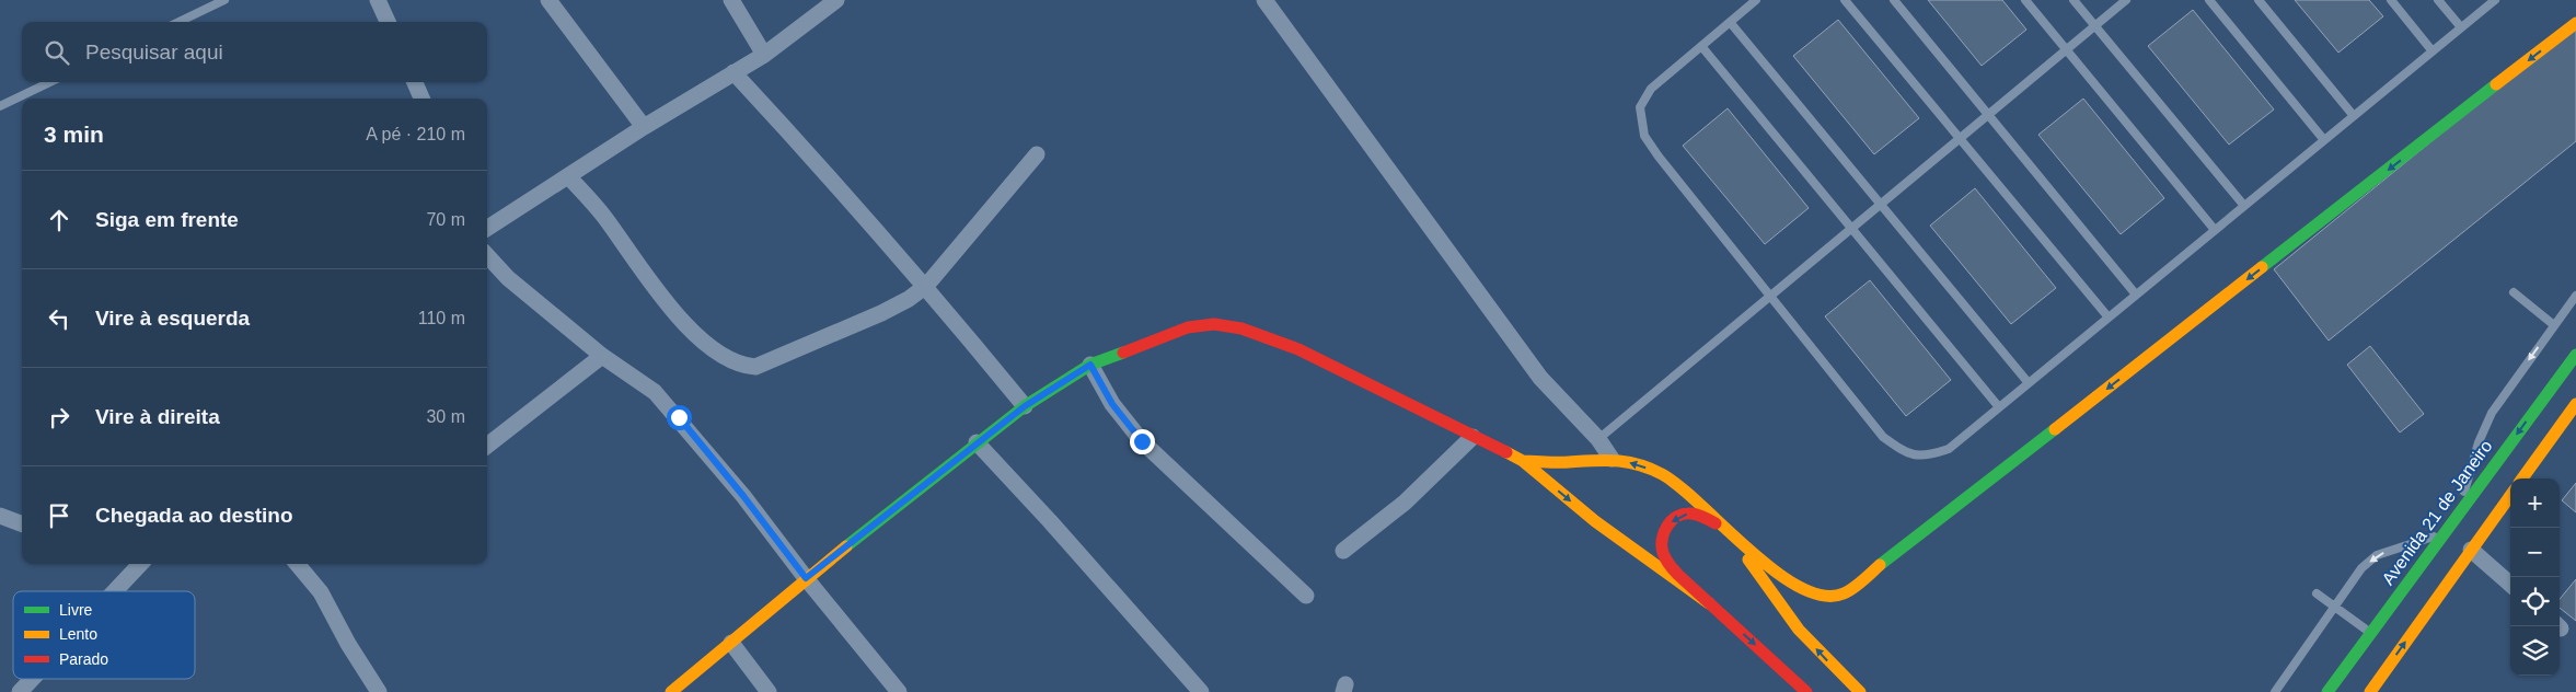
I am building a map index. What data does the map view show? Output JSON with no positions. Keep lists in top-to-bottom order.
{
  "streets": {
    "street": ["Avenida 21 de Janeiro"]
  },
  "legend": ["Livre", "Lento", "Parado"],
  "page": {
    "search": "Pesquisar aqui",
    "heading": ["3 min", "A pé · 210 m"],
    "list": [
      ["Siga em frente", "70 m"],
      ["Vire à esquerda", "110 m"],
      ["Vire à direita", "30 m"],
      "Chegada ao destino"
    ],
    "map_buttons": ["+", "−"]
  }
}
